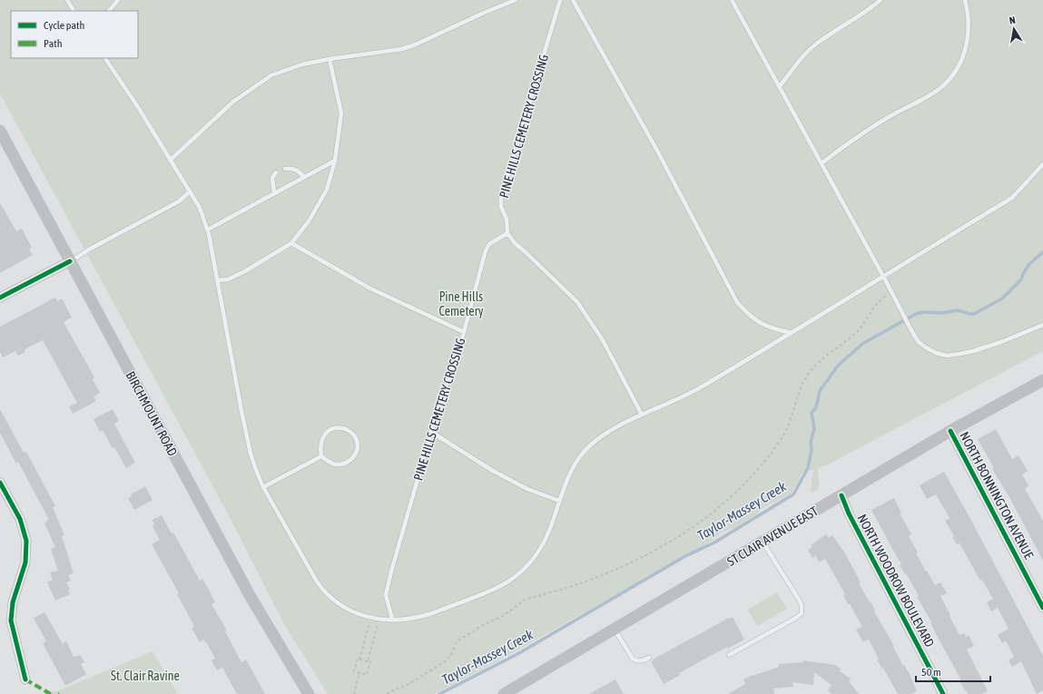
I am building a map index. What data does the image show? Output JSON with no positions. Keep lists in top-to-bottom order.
{
  "streets": {
    "main road": ["BIRCHMOUNT ROAD", "ST CLAIR AVENUE EAST"],
    "street": ["NORTH BONNINGTON AVENUE", "NORTH WOODROW BOULEVARD"],
    "lane": ["PINE HILLS CEMETERY CROSSING"]
  },
  "crossings": [
    ["NORTH BONNINGTON AVENUE", "ST CLAIR AVENUE EAST"],
    ["ST CLAIR AVENUE EAST", "NORTH WOODROW BOULEVARD"]
  ],
  "water": ["Taylor-Massey Creek"],
  "parks": ["Pine Hills Cemetery", "St. Clair Ravine"],
  "legend": ["Cycle path", "Path"],
  "scale_bar": "50 m",
  "north": "top"
}
